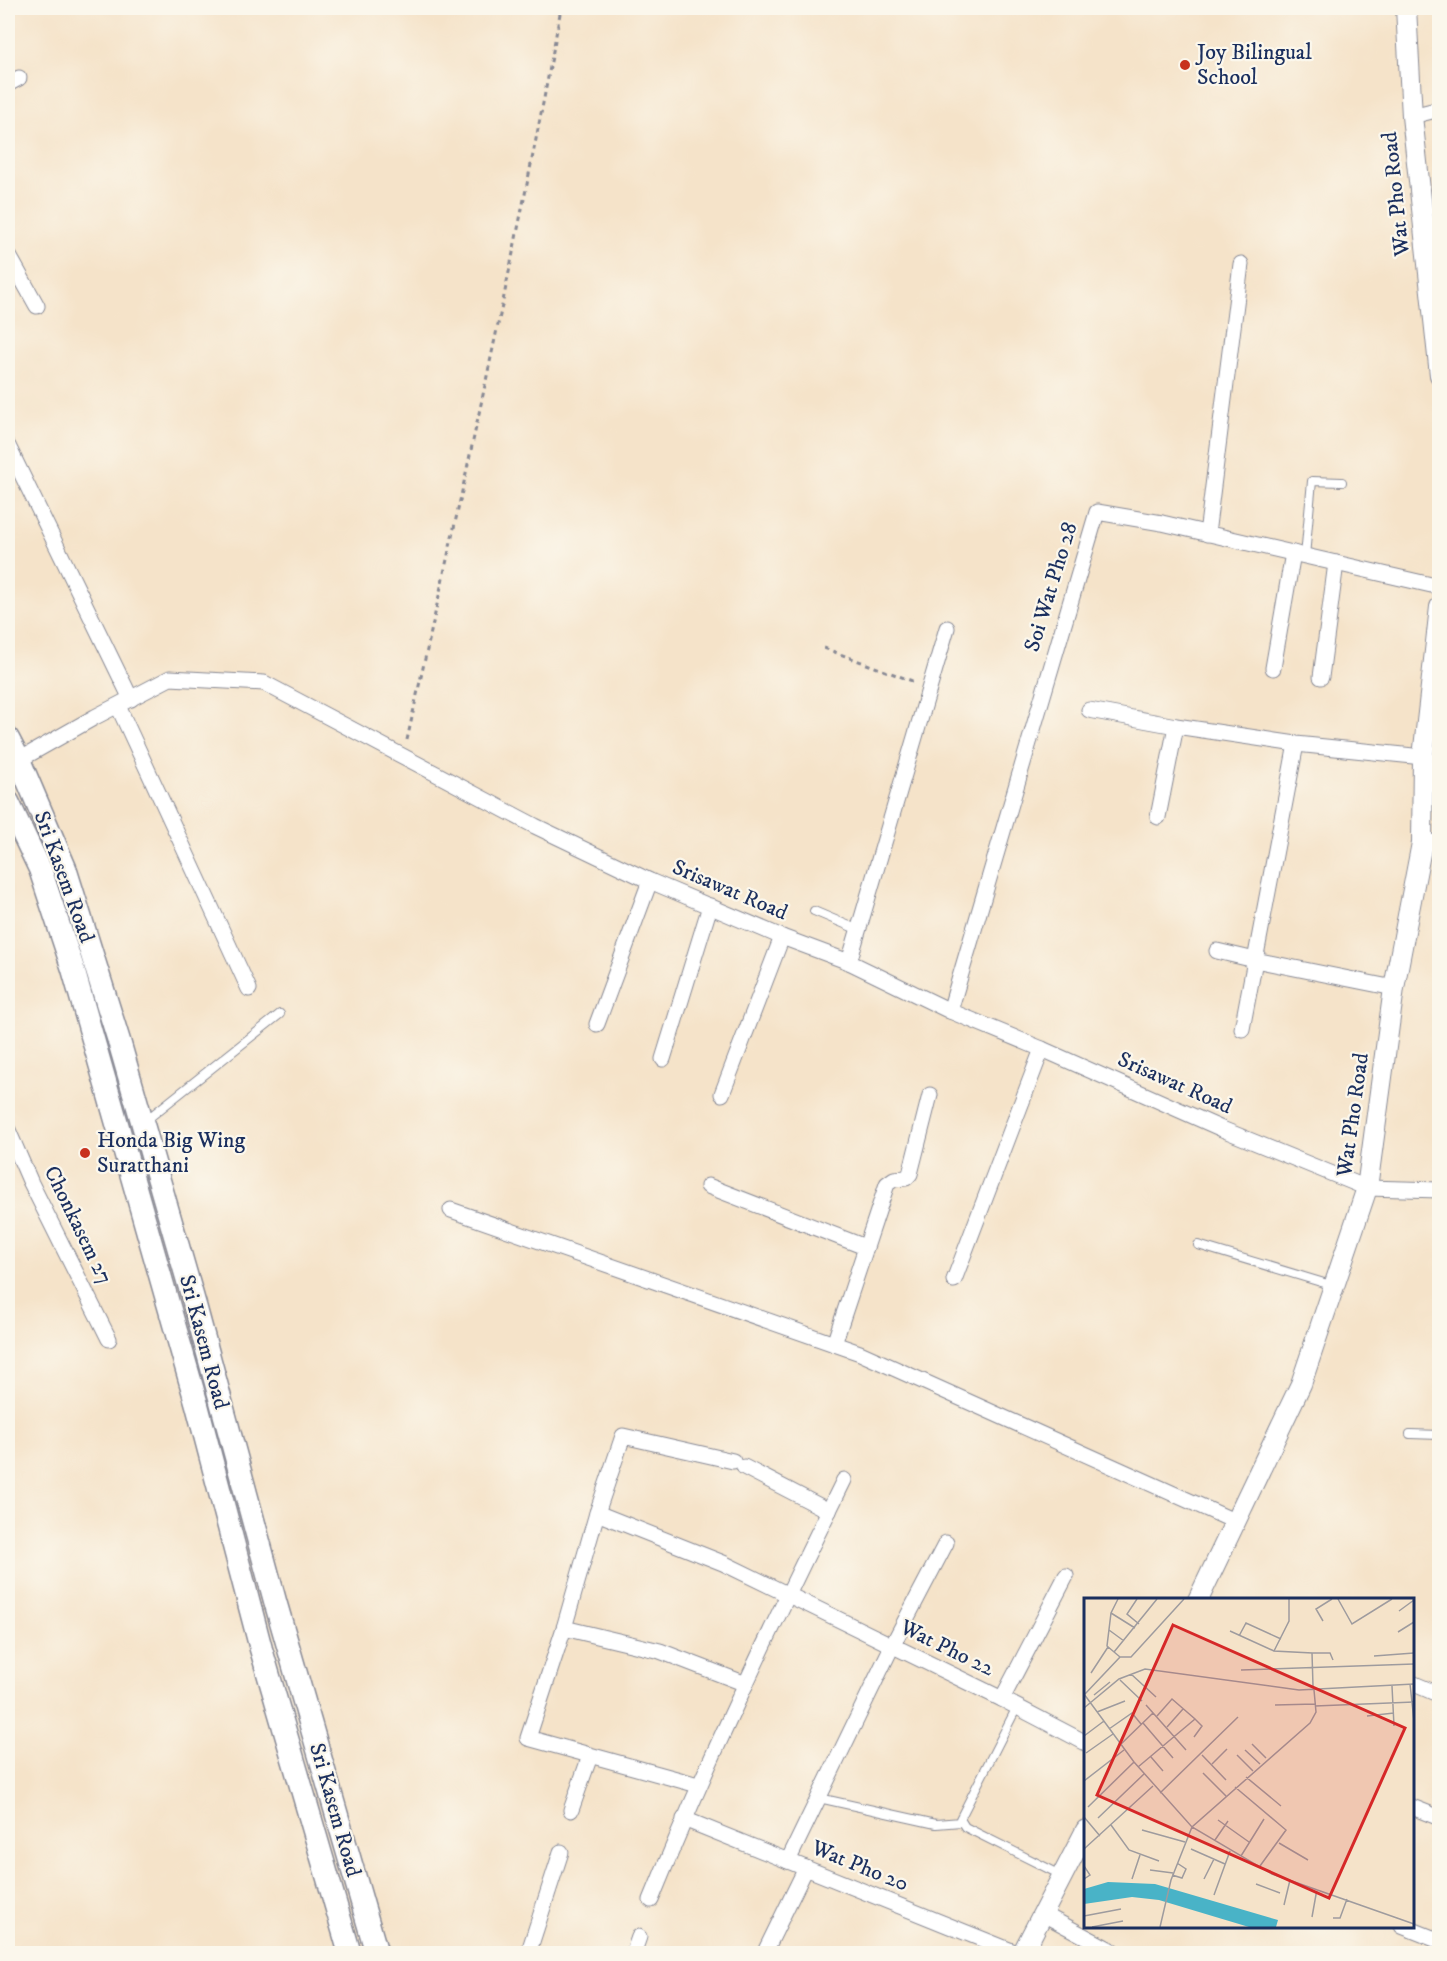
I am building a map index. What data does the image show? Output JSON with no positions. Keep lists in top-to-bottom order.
{
  "streets": {
    "main road": ["Sri Kasem Road"],
    "street": [
      "Wat Pho Road",
      "Soi Wat Pho 28",
      "Srisawat Road",
      "Chonkasem 27",
      "Wat Pho 22",
      "Wat Pho 20"
    ]
  },
  "crossings": [
    ["Wat Pho Road", "Srisawat Road"],
    ["Soi Wat Pho 28", "Srisawat Road"],
    ["Sri Kasem Road", "Srisawat Road"]
  ],
  "places": ["Joy Bilingual School", "Honda Big Wing Suratthani"]
}
